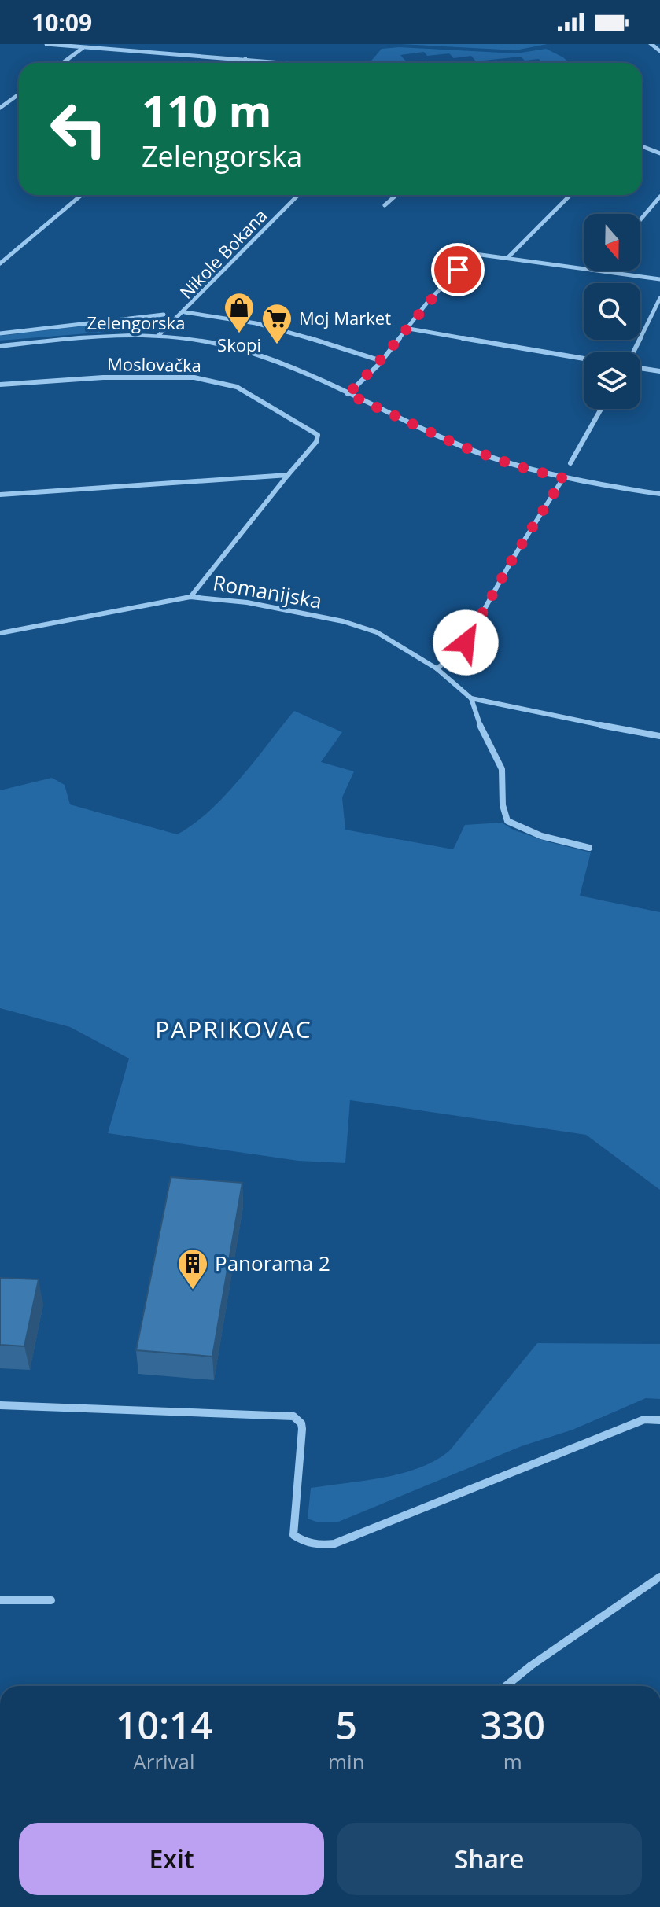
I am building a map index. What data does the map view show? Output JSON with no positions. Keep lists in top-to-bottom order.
{
  "streets": {
    "street": [
      "Nikole Bokana",
      "Zelengorska",
      "Moslovačka",
      "Romanijska"
    ]
  },
  "crossings": [
    ["Nikole Bokana", "Zelengorska"]
  ],
  "districts": ["PAPRIKOVAC"],
  "places": {
    "shop": ["Skopi"],
    "supermarket": ["Moj Market"],
    "building": ["Panorama 2"]
  },
  "north": "bottom",
  "page": {
    "status": "10:09",
    "turn": ["110 m", "Zelengorska"],
    "eta": [
      "10:14",
      "Arrival",
      "5",
      "min",
      "330",
      "m"
    ],
    "buttons": ["Exit", "Share"]
  }
}
